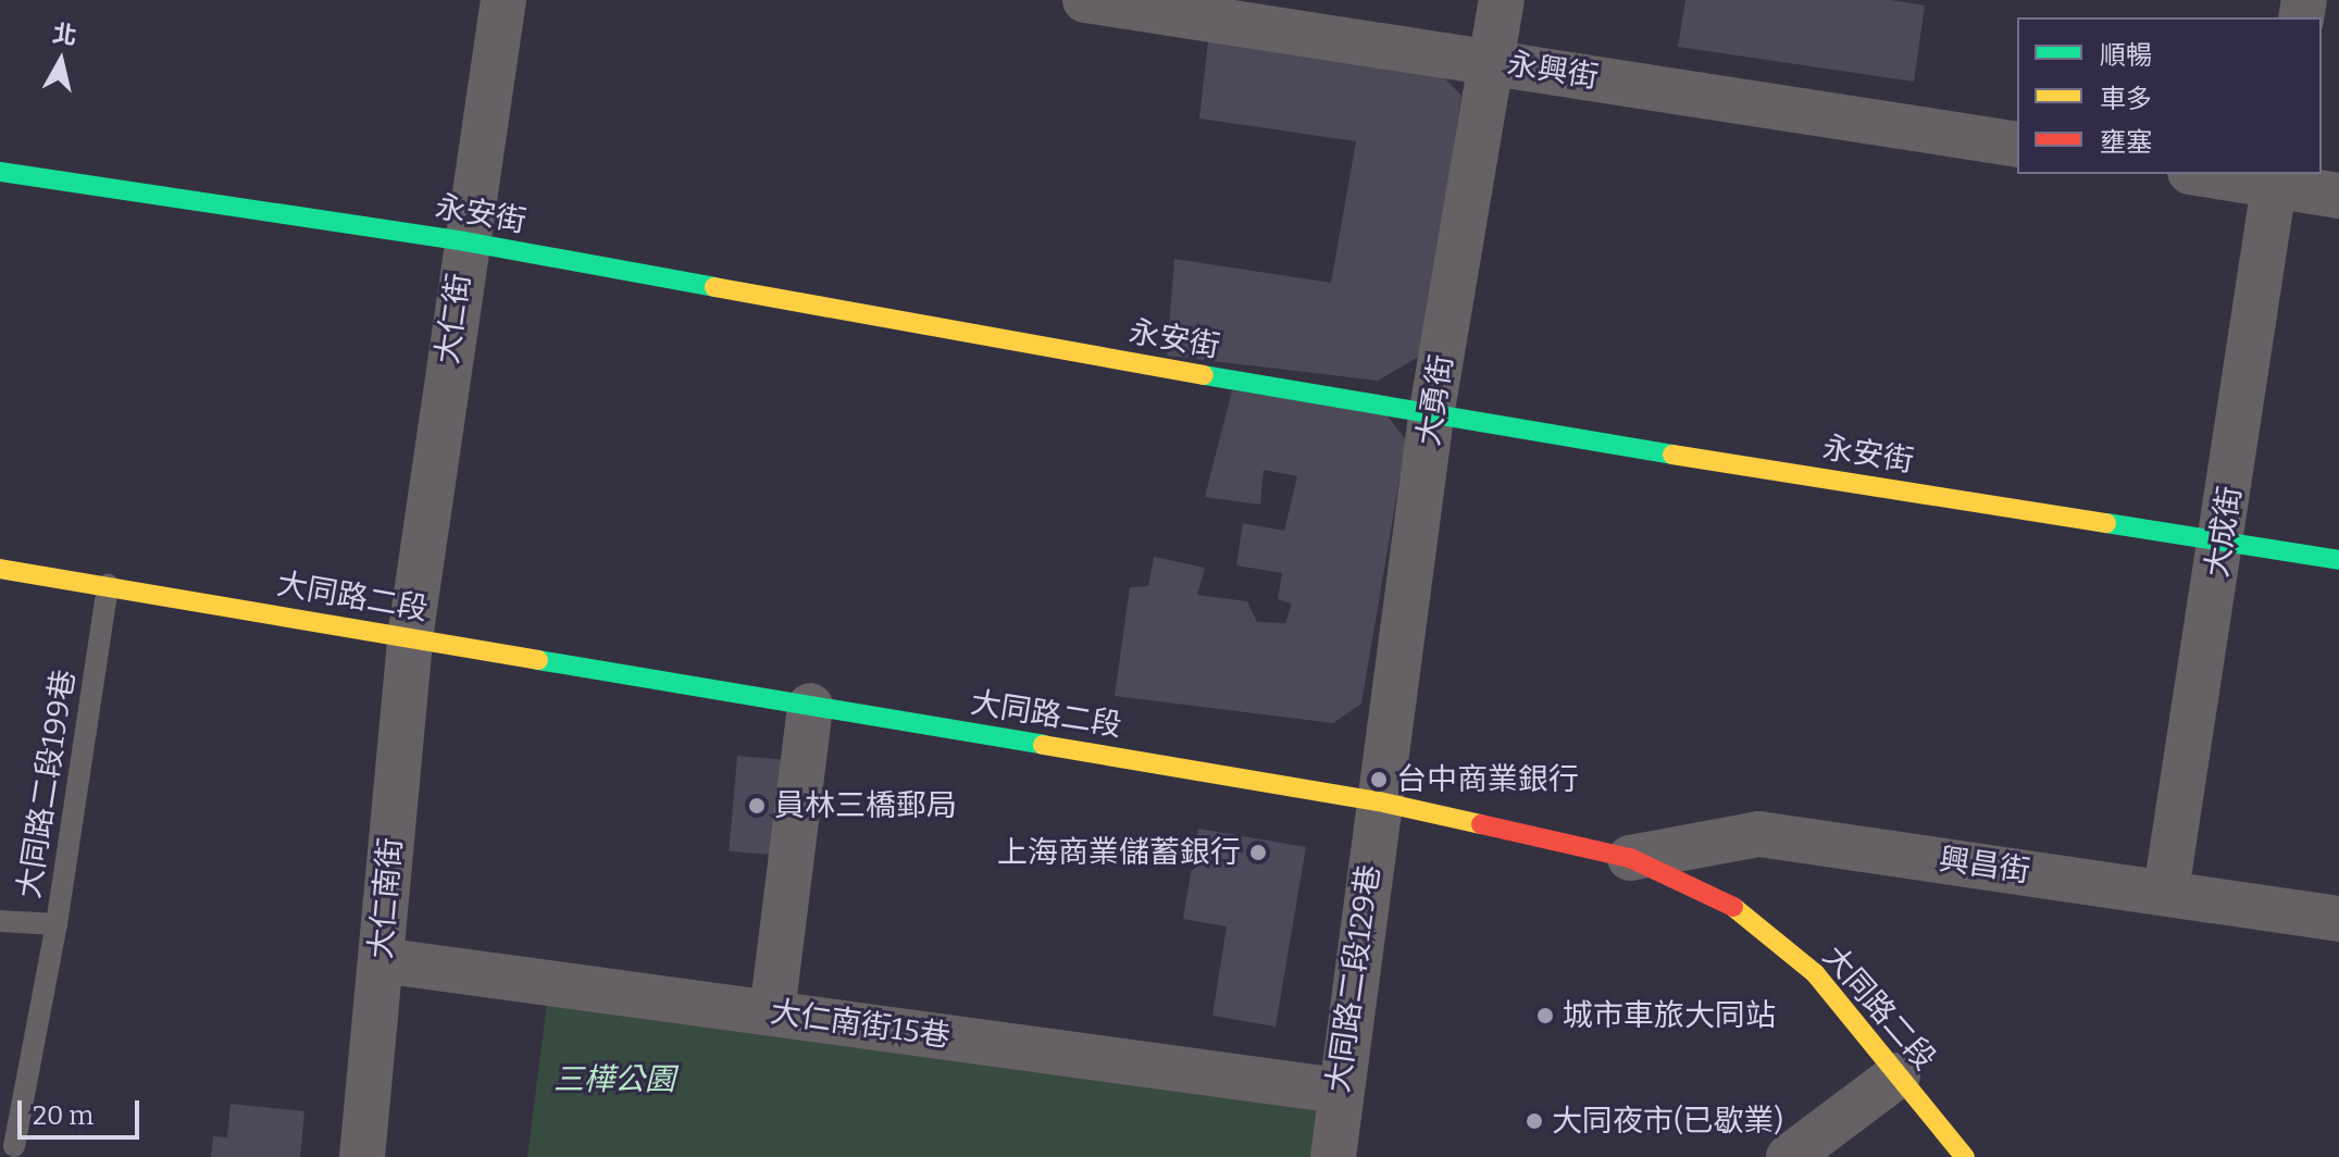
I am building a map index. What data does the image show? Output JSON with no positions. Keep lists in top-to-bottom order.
{
  "streets": {
    "street": [
      "永興街",
      "永安街",
      "大仁街",
      "大勇街",
      "大成街",
      "大同路二段",
      "興昌街",
      "大仁南街",
      "大同路二段129巷",
      "大仁南街15巷"
    ],
    "lane": ["大同路二段199巷"]
  },
  "crossings": [
    ["永興街", "大勇街"],
    ["永安街", "大仁街"],
    ["永安街", "大勇街"],
    ["永安街", "大成街"],
    ["大仁街", "大同路二段"],
    ["大仁街", "大仁南街"],
    ["大勇街", "大同路二段"],
    ["大勇街", "大同路二段129巷"],
    ["大成街", "興昌街"],
    ["大同路二段", "大同路二段199巷"],
    ["大同路二段", "興昌街"],
    ["大同路二段", "大仁南街"],
    ["大同路二段", "大同路二段129巷"],
    ["大仁南街", "大仁南街15巷"],
    ["大同路二段129巷", "大仁南街15巷"]
  ],
  "parks": ["三樺公園"],
  "places": [
    "台中商業銀行",
    "員林三橋郵局",
    "上海商業儲蓄銀行",
    "城市車旅大同站",
    "大同夜市(已歇業)"
  ],
  "legend": ["順暢", "車多", "壅塞"],
  "scale_bar": "20 m",
  "north": "top"
}
